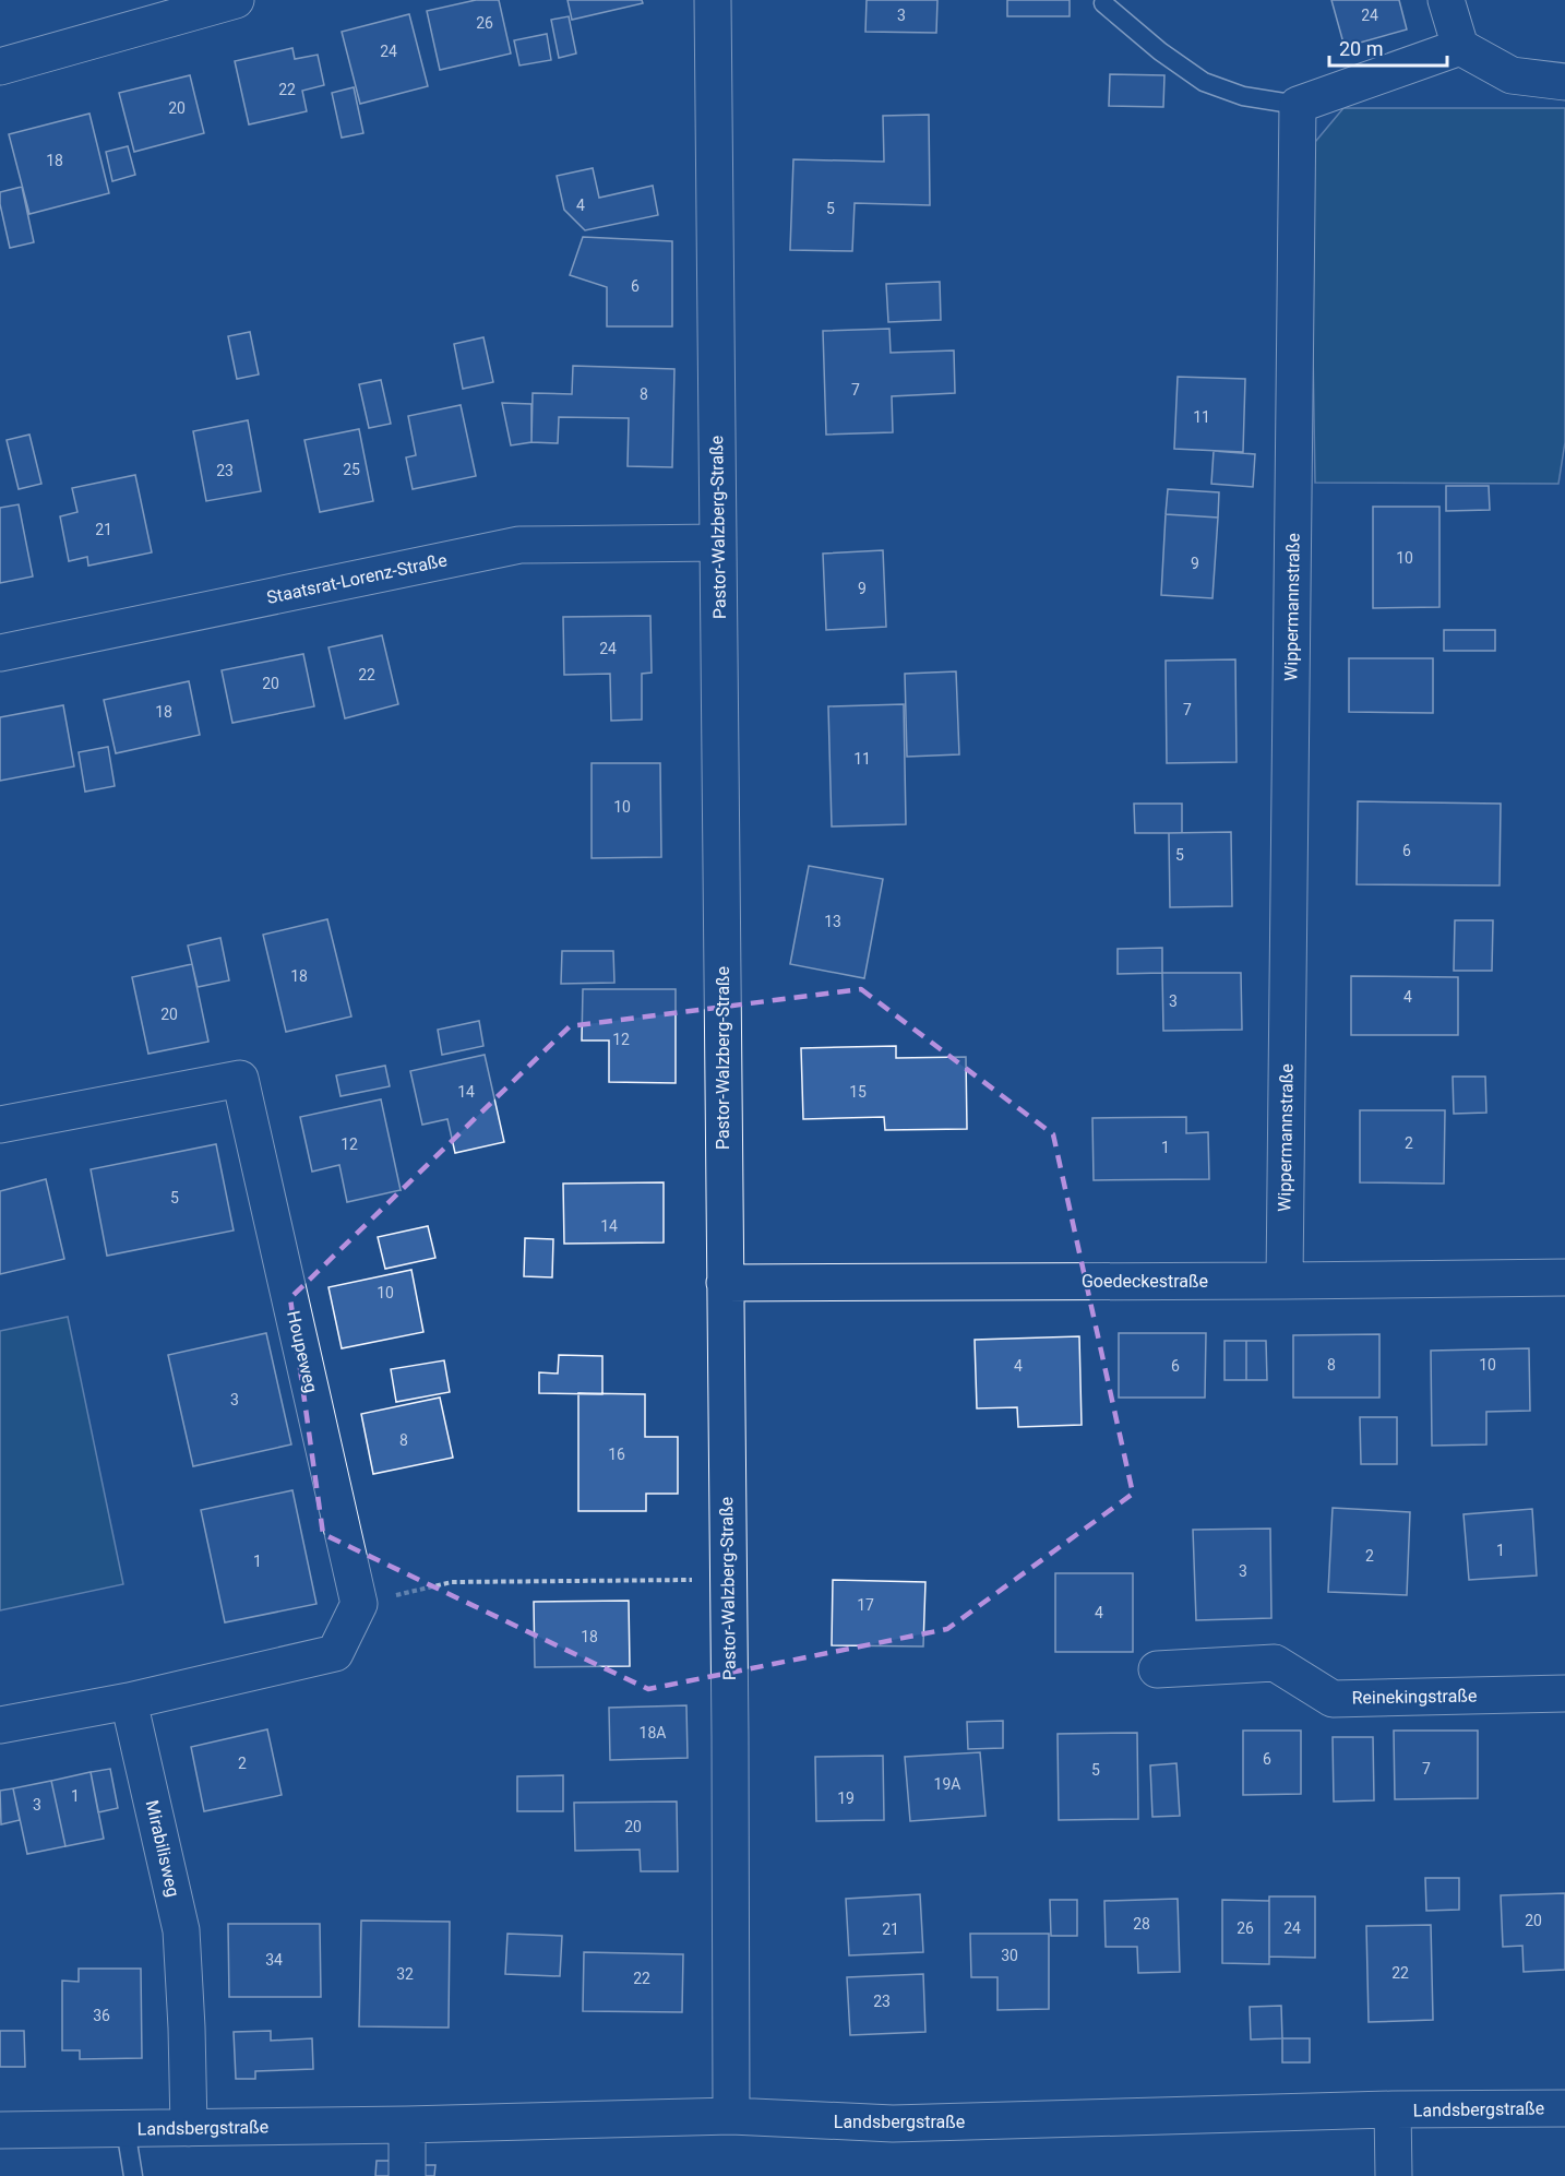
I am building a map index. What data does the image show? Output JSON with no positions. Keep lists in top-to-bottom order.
{
  "streets": {
    "street": [
      "Pastor-Walzberg-Straße",
      "Staatsrat-Lorenz-Straße",
      "Wippermannstraße",
      "Goedeckestraße",
      "Houpeweg",
      "Reinekingstraße",
      "Mirabilisweg",
      "Landsbergstraße"
    ]
  },
  "crossings": [
    ["Pastor-Walzberg-Straße", "Staatsrat-Lorenz-Straße"],
    ["Pastor-Walzberg-Straße", "Goedeckestraße"],
    ["Pastor-Walzberg-Straße", "Landsbergstraße"],
    ["Wippermannstraße", "Goedeckestraße"],
    ["Mirabilisweg", "Landsbergstraße"]
  ],
  "house_numbers": [
    "3",
    "24",
    "26",
    "24",
    "22",
    "20",
    "18",
    "4",
    "5",
    "6",
    "7",
    "8",
    "11",
    "25",
    "23",
    "21",
    "10",
    "9",
    "9",
    "24",
    "22",
    "20",
    "7",
    "18",
    "11",
    "10",
    "6",
    "5",
    "13",
    "18",
    "4",
    "3",
    "20",
    "12",
    "14",
    "15",
    "2",
    "12",
    "1",
    "5",
    "14",
    "10",
    "8",
    "10",
    "4",
    "6",
    "3",
    "8",
    "16",
    "1",
    "2",
    "1",
    "3",
    "17",
    "4",
    "18",
    "18A",
    "6",
    "2",
    "7",
    "5",
    "19A",
    "1",
    "19",
    "3",
    "20",
    "20",
    "28",
    "26",
    "24",
    "21",
    "30",
    "34",
    "22",
    "32",
    "22",
    "23",
    "36"
  ],
  "scale_bar": "20 m"
}
